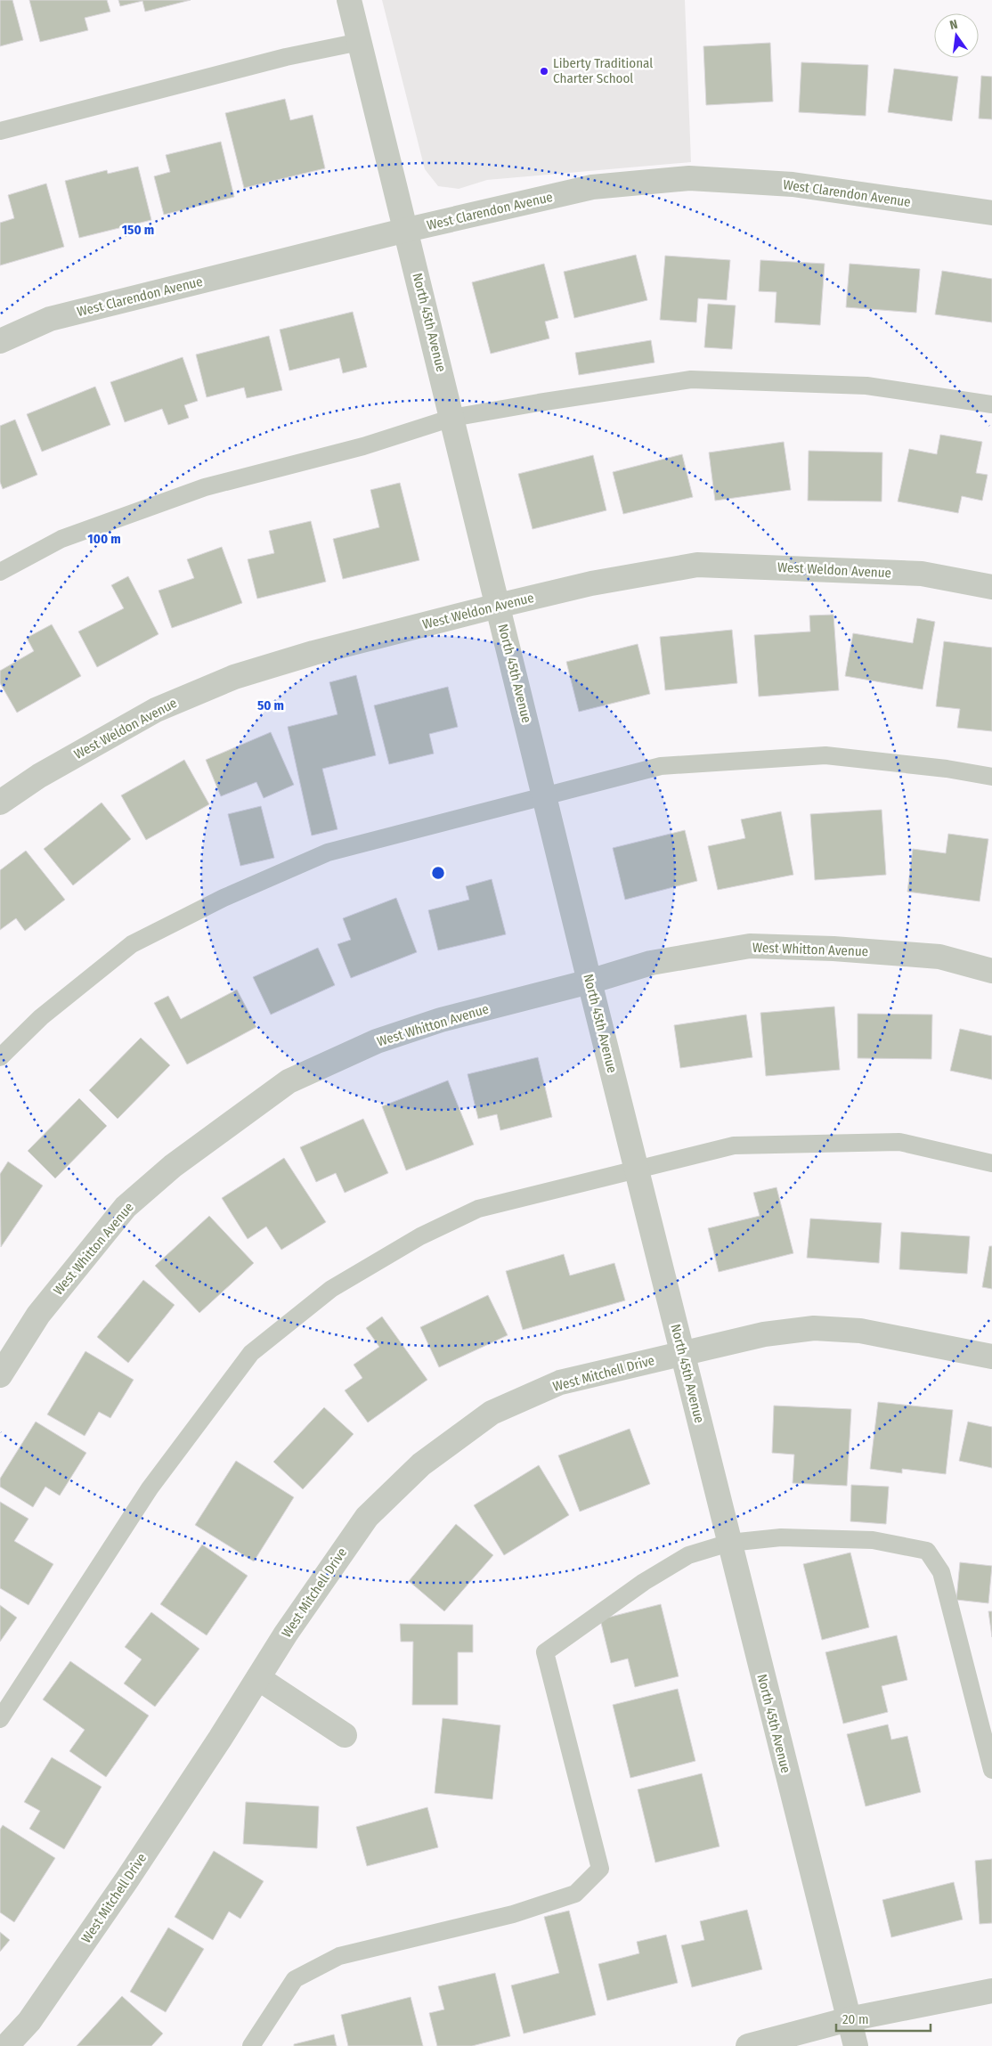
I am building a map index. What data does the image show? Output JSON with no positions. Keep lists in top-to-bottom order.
{
  "streets": {
    "street": [
      "West Clarendon Avenue",
      "North 45th Avenue",
      "West Weldon Avenue",
      "West Whitton Avenue",
      "West Mitchell Drive"
    ]
  },
  "crossings": [
    ["West Clarendon Avenue", "North 45th Avenue"],
    ["North 45th Avenue", "West Weldon Avenue"],
    ["North 45th Avenue", "West Whitton Avenue"],
    ["North 45th Avenue", "West Mitchell Drive"]
  ],
  "places": ["Liberty Traditional Charter School"],
  "scale_bar": "20 m",
  "north": "top",
  "rings": ["150 m", "100 m", "50 m"]
}
